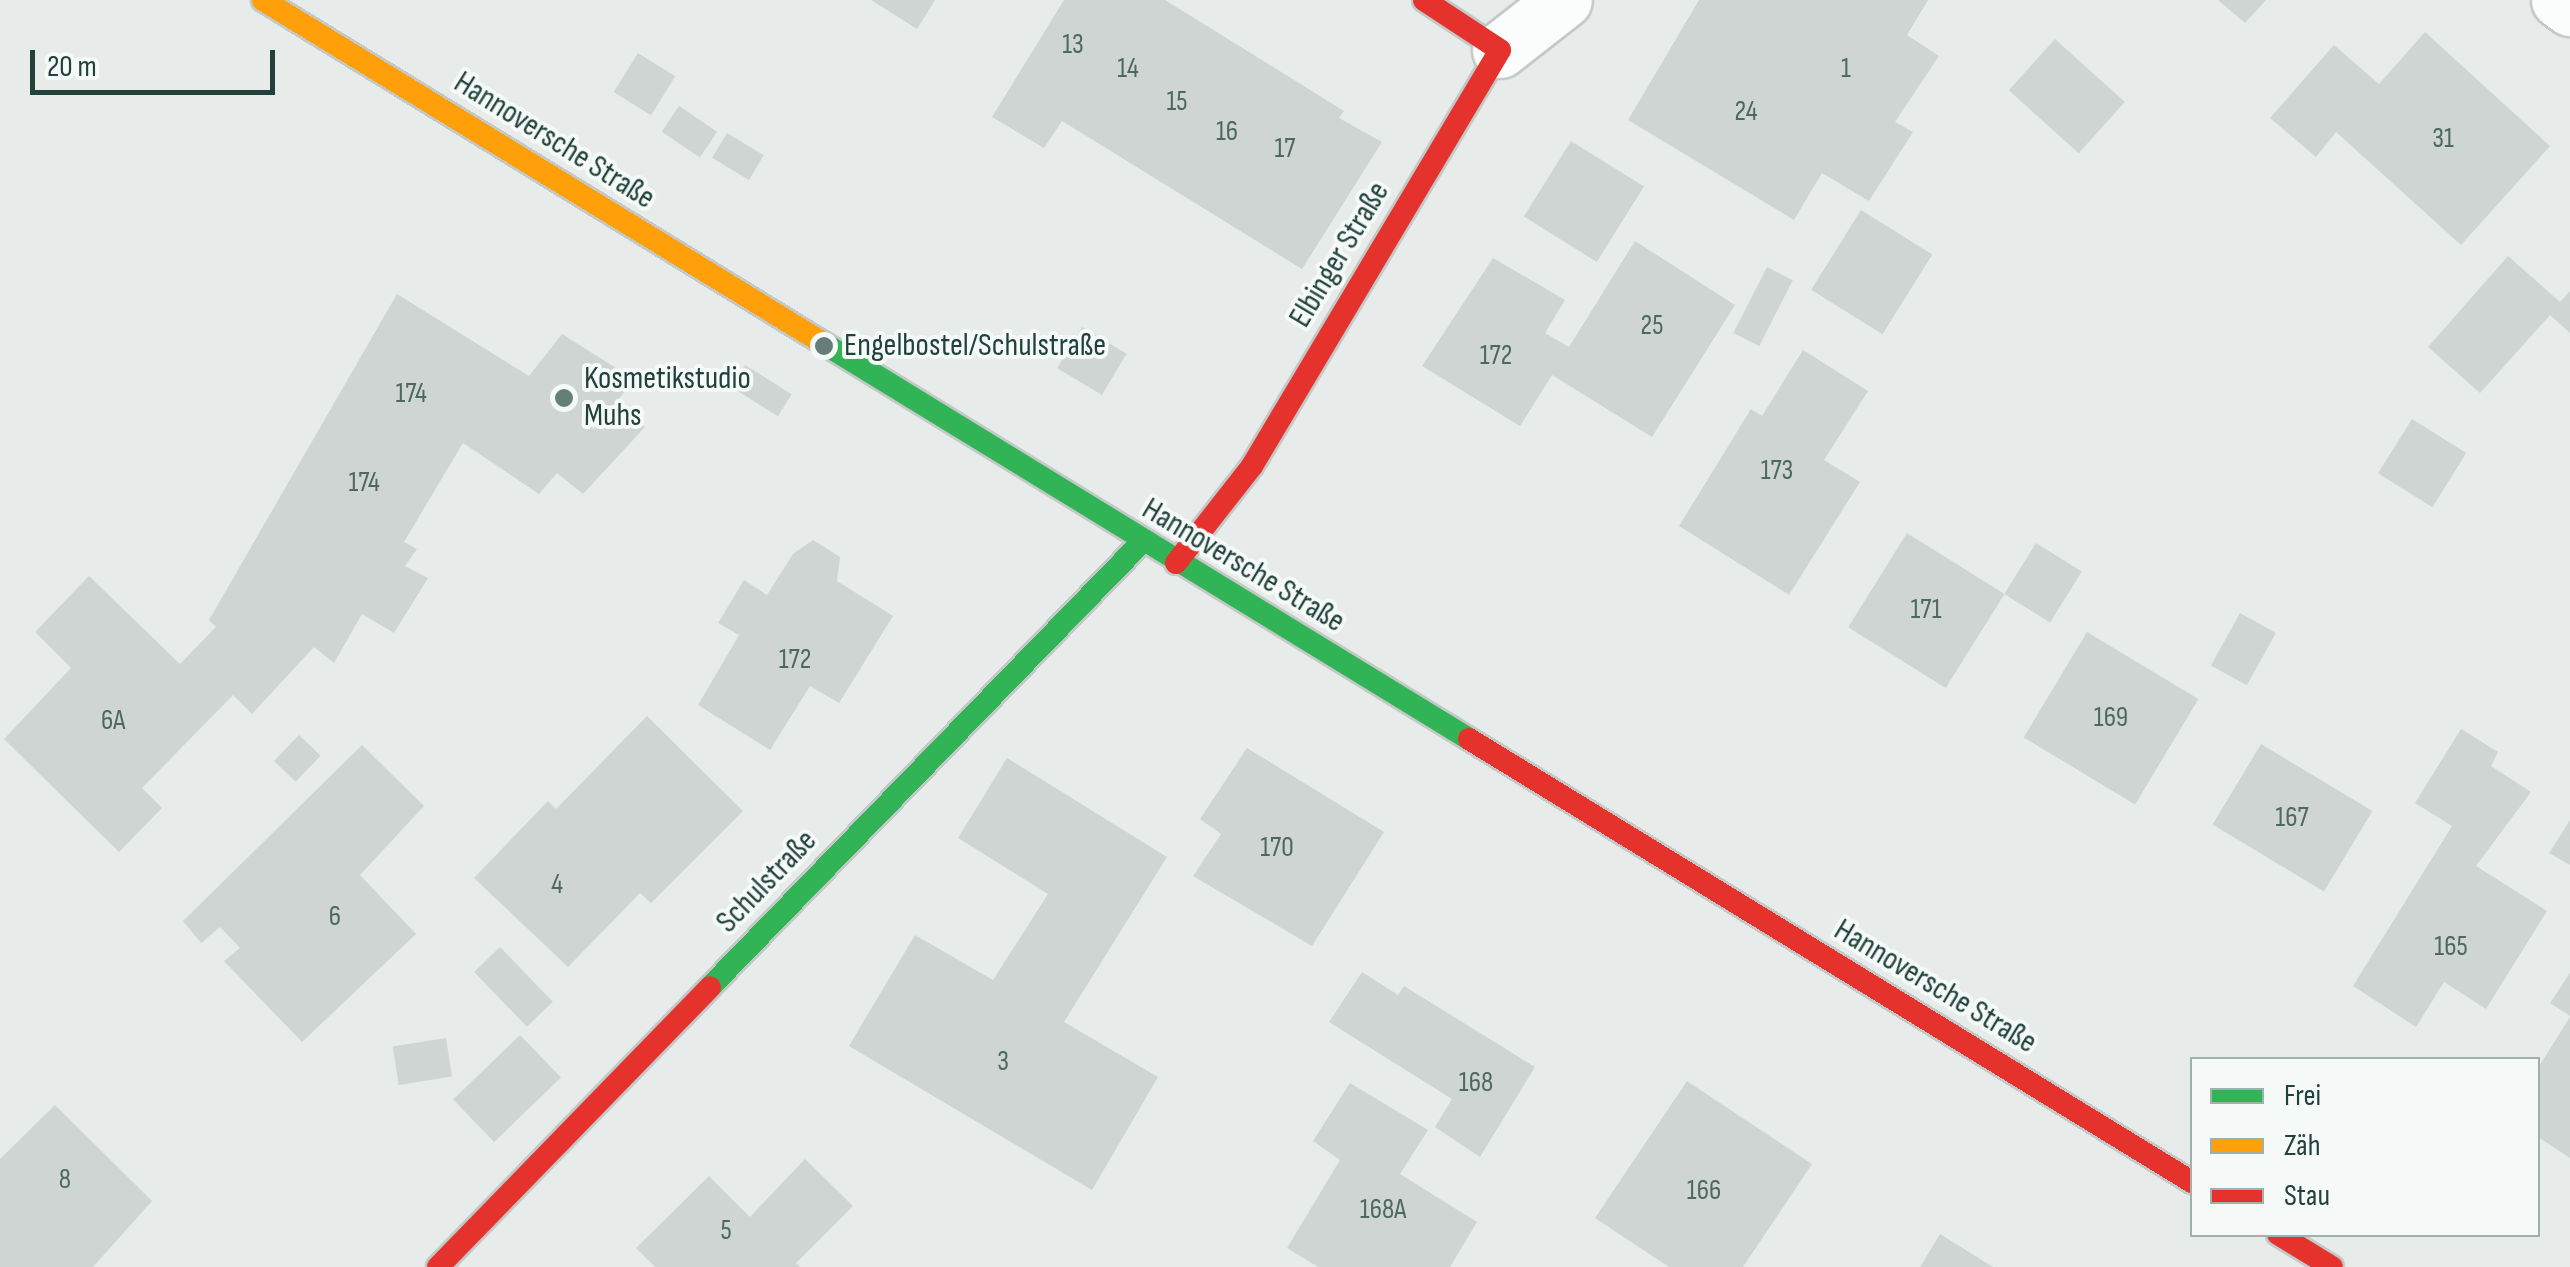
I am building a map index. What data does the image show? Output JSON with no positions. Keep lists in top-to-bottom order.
{
  "streets": {
    "street": ["Hannoversche Straße", "Elbinger Straße", "Schulstraße"]
  },
  "crossings": [
    ["Hannoversche Straße", "Elbinger Straße"],
    ["Hannoversche Straße", "Schulstraße"]
  ],
  "places": ["Engelbostel/Schulstraße", "Kosmetikstudio Muhs"],
  "house_numbers": [
    "13",
    "14",
    "1",
    "15",
    "24",
    "16",
    "31",
    "17",
    "25",
    "172",
    "174",
    "173",
    "174",
    "171",
    "172",
    "169",
    "6A",
    "167",
    "170",
    "4",
    "6",
    "165",
    "3",
    "168",
    "8",
    "166",
    "168A",
    "5"
  ],
  "legend": ["Frei", "Zäh", "Stau"],
  "scale_bar": "20 m"
}
